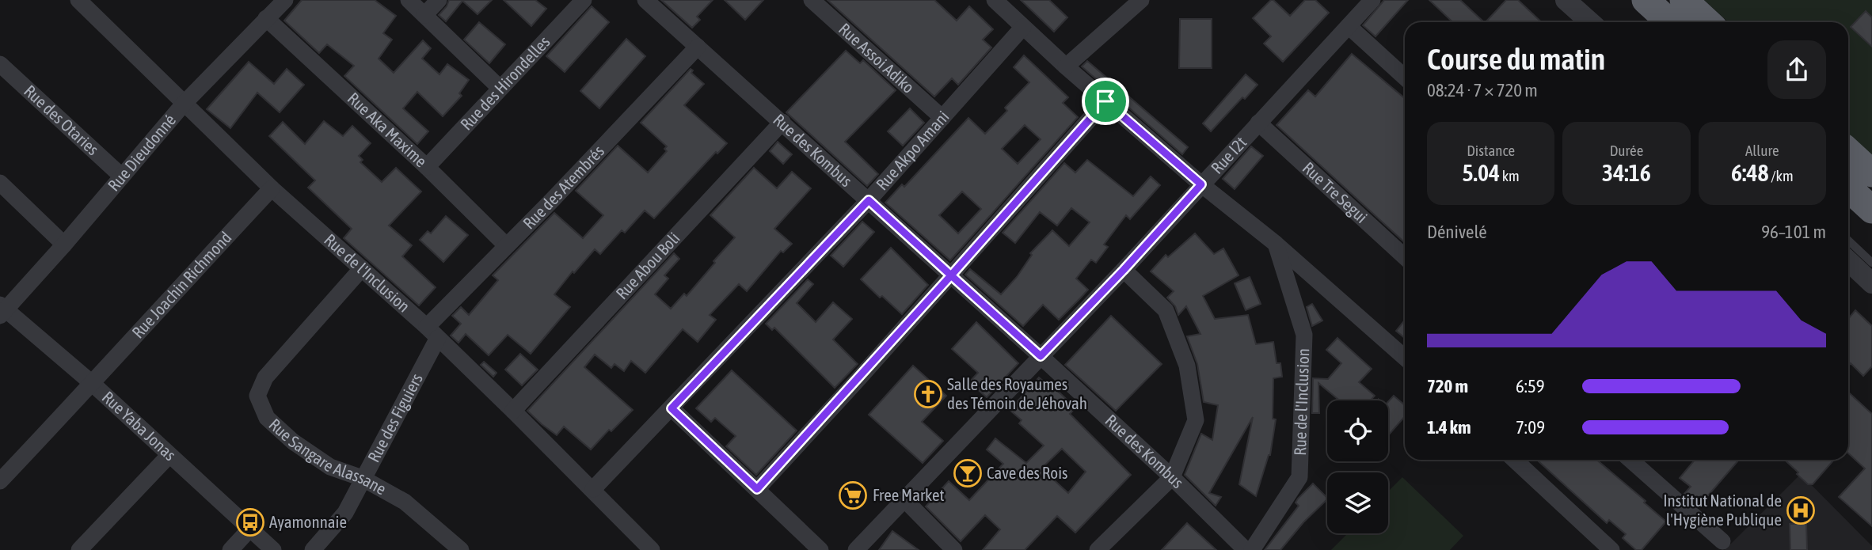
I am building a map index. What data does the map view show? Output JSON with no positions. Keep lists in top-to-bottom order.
{
  "streets": {
    "street": [
      "Rue Assoi Adiko",
      "Rue des Hirondelles",
      "Rue des Otaries",
      "Rue Aka Maxime",
      "Rue des Kombus",
      "Rue Akpo Amani",
      "Rue Dieudonné",
      "Rue I2t",
      "Rue des Atembrés",
      "Rue Tre Segui",
      "Rue Abou Boli",
      "Rue de l'Inclusion",
      "Rue Joachin Richmond",
      "Rue des Figuiers",
      "Rue Yaba Jonas",
      "Rue Sangare Alassane"
    ]
  },
  "crossings": [
    ["Rue Assoi Adiko", "Rue Akpo Amani"],
    ["Rue des Hirondelles", "Rue Aka Maxime"],
    ["Rue des Otaries", "Rue Dieudonné"],
    ["Rue Aka Maxime", "Rue Dieudonné"],
    ["Rue Aka Maxime", "Rue des Atembrés"],
    ["Rue des Kombus", "Rue Akpo Amani"],
    ["Rue des Kombus", "Rue I2t"],
    ["Rue des Kombus", "Rue des Atembrés"],
    ["Rue des Kombus", "Rue Abou Boli"],
    ["Rue Akpo Amani", "Rue de l'Inclusion"],
    ["Rue Dieudonné", "Rue de l'Inclusion"],
    ["Rue Dieudonné", "Rue Yaba Jonas"],
    ["Rue I2t", "Rue Tre Segui"],
    ["Rue des Atembrés", "Rue de l'Inclusion"],
    ["Rue des Atembrés", "Rue des Figuiers"],
    ["Rue Abou Boli", "Rue de l'Inclusion"],
    ["Rue de l'Inclusion", "Rue Joachin Richmond"],
    ["Rue de l'Inclusion", "Rue des Figuiers"],
    ["Rue de l'Inclusion", "Rue Sangare Alassane"],
    ["Rue Joachin Richmond", "Rue Yaba Jonas"],
    ["Rue des Figuiers", "Rue Sangare Alassane"]
  ],
  "places": {
    "church": ["Salle des Royaumes des Témoin de Jéhovah"],
    "bar": ["Cave des Rois"],
    "supermarket": ["Free Market"],
    "hospital": ["Institut National de l'Hygiène Publique"],
    "bus stop": ["Ayamonnaie"]
  },
  "page": {
    "heading": ["Course du matin", "08:24 · 7 × 720 m"],
    "stats": [
      ["Distance", "5.04 km"],
      ["Durée", "34:16"],
      ["Allure", "6:48 /km"]
    ],
    "chart": ["Dénivelé", "96–101 m"],
    "list": [
      {
        "name": "720 m",
        "note": "6:59"
      },
      {
        "name": "1.4 km",
        "note": "7:09"
      }
    ]
  }
}
